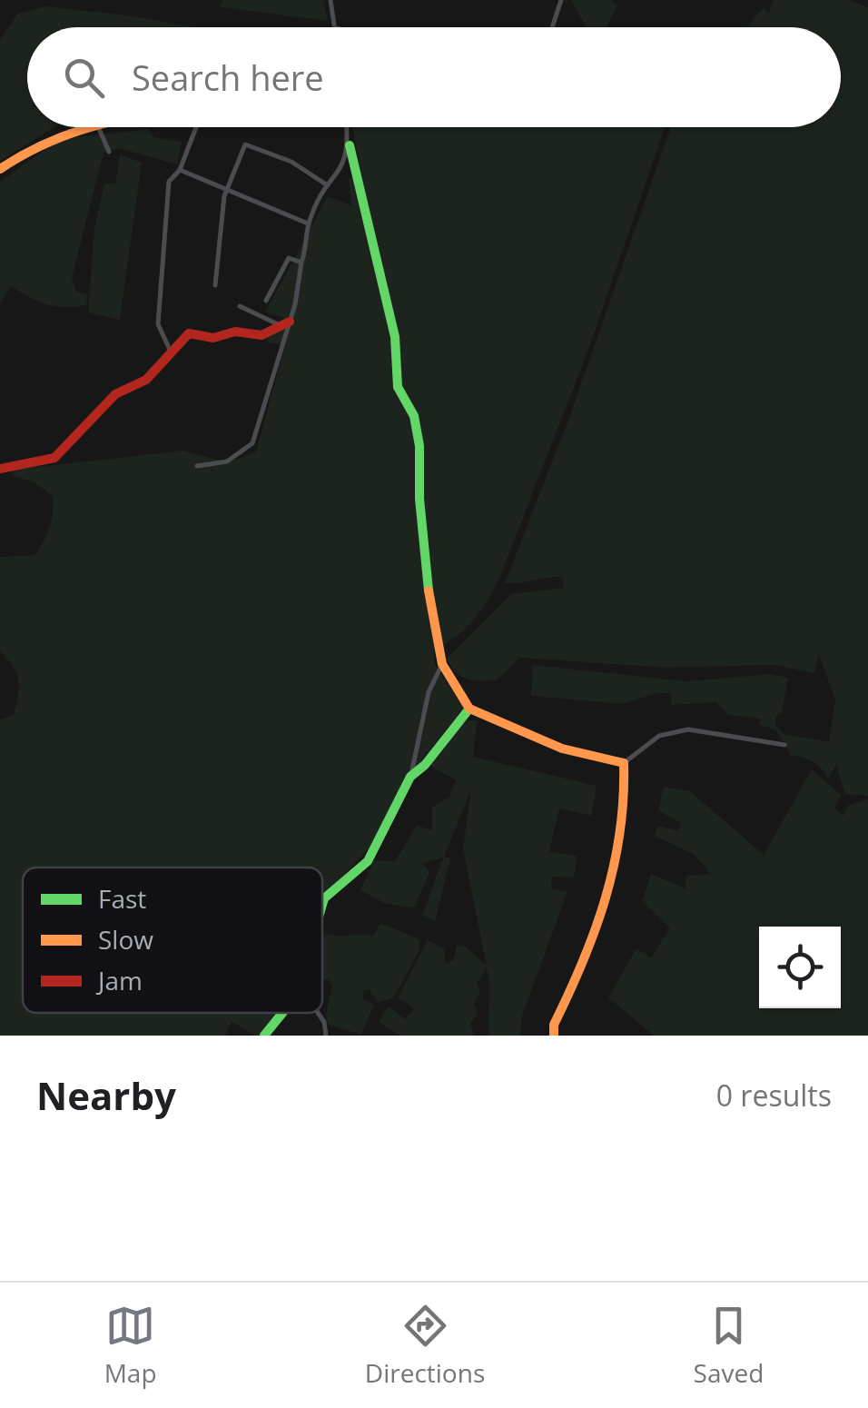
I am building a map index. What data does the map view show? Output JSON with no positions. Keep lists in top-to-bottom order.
{
  "legend": ["Fast", "Slow", "Jam"],
  "page": {
    "search": "Search here",
    "heading": ["Nearby", "0 results"],
    "nav": ["Map", "Directions", "Saved"]
  }
}
